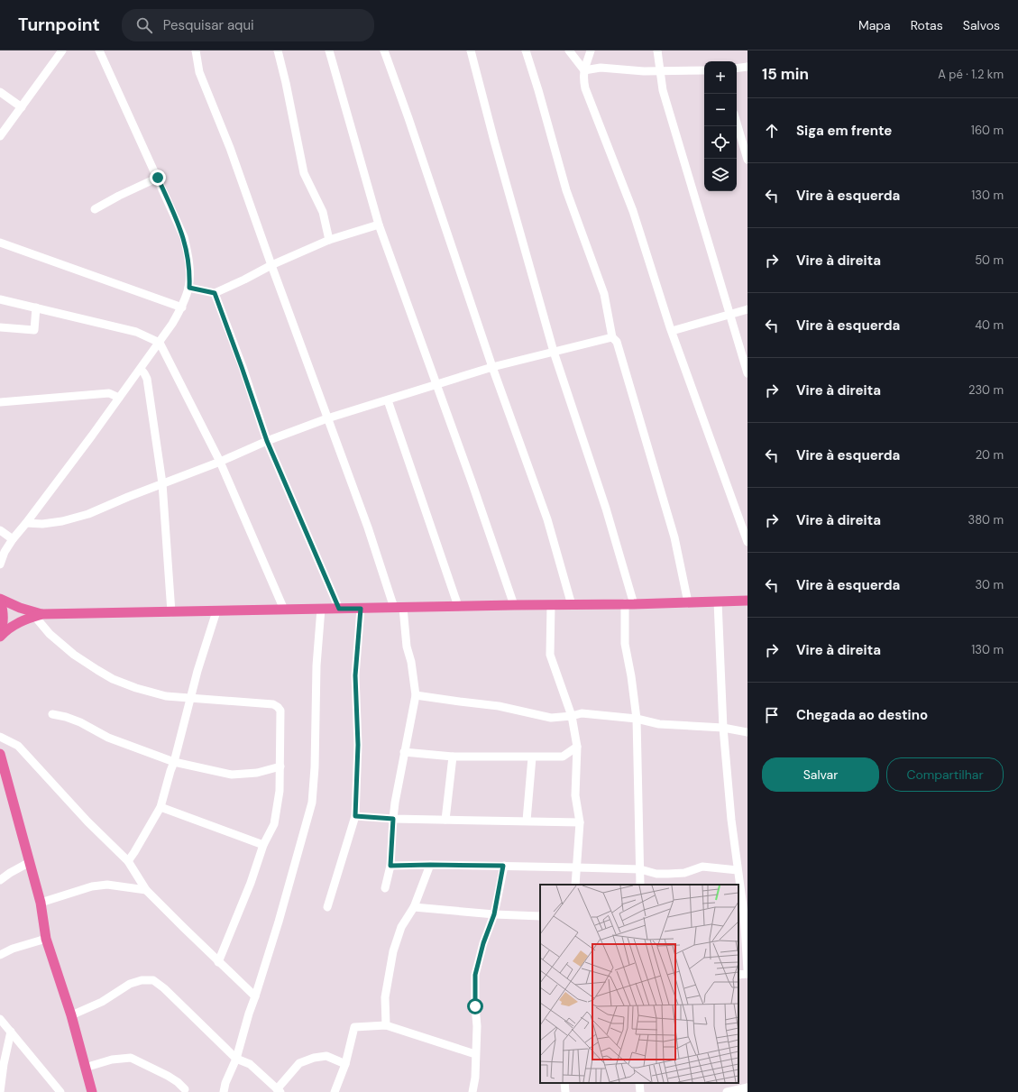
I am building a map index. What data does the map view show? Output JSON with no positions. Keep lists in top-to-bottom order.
{
  "page": {
    "header": "Turnpoint",
    "search": "Pesquisar aqui",
    "nav": ["Mapa", "Rotas", "Salvos"],
    "heading": ["15 min", "A pé · 1.2 km"],
    "map_buttons": ["+", "−"],
    "list": [
      ["Siga em frente", "160 m"],
      ["Vire à esquerda", "130 m"],
      ["Vire à direita", "50 m"],
      ["Vire à esquerda", "40 m"],
      ["Vire à direita", "230 m"],
      ["Vire à esquerda", "20 m"],
      ["Vire à direita", "380 m"],
      ["Vire à esquerda", "30 m"],
      ["Vire à direita", "130 m"],
      "Chegada ao destino"
    ],
    "buttons": ["Salvar", "Compartilhar"]
  }
}
